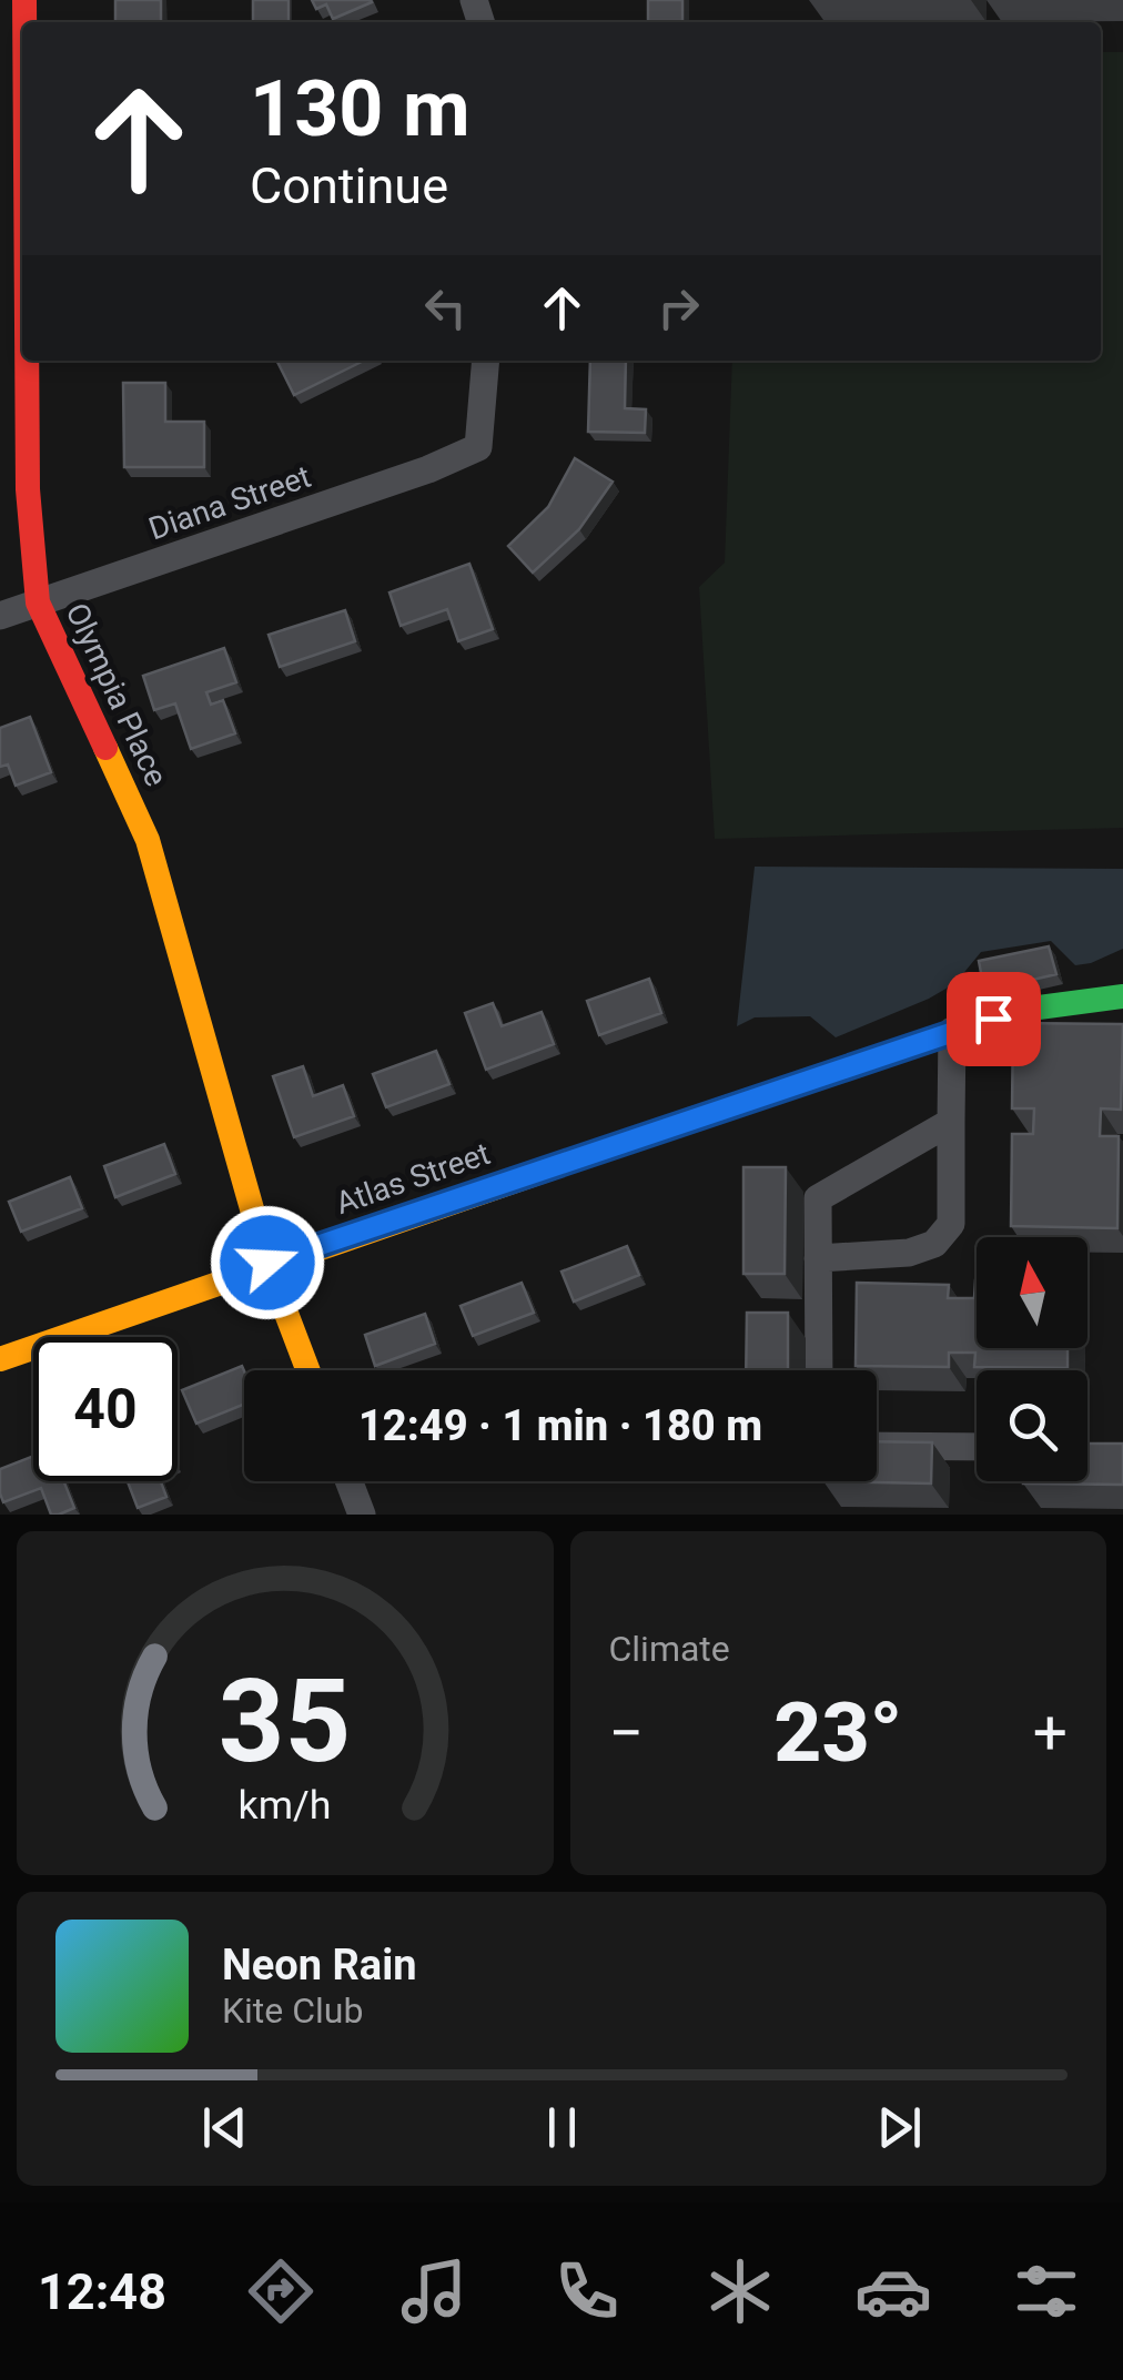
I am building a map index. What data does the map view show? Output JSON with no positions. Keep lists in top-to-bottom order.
{
  "streets": {
    "street": ["Diana Street", "Olympia Place", "Atlas Street"]
  },
  "crossings": [
    ["Diana Street", "Olympia Place"],
    ["Olympia Place", "Atlas Street"]
  ],
  "north": "top",
  "page": {
    "turn": ["130 m", "Continue"],
    "limit": "40",
    "trip": "12:49 · 1 min · 180 m",
    "tile": "Climate",
    "heat": ["−", "23°", "+"],
    "song": ["Neon Rain", "Kite Club"],
    "tabs": "12:48",
    "gauge": ["35", "km/h"]
  }
}
